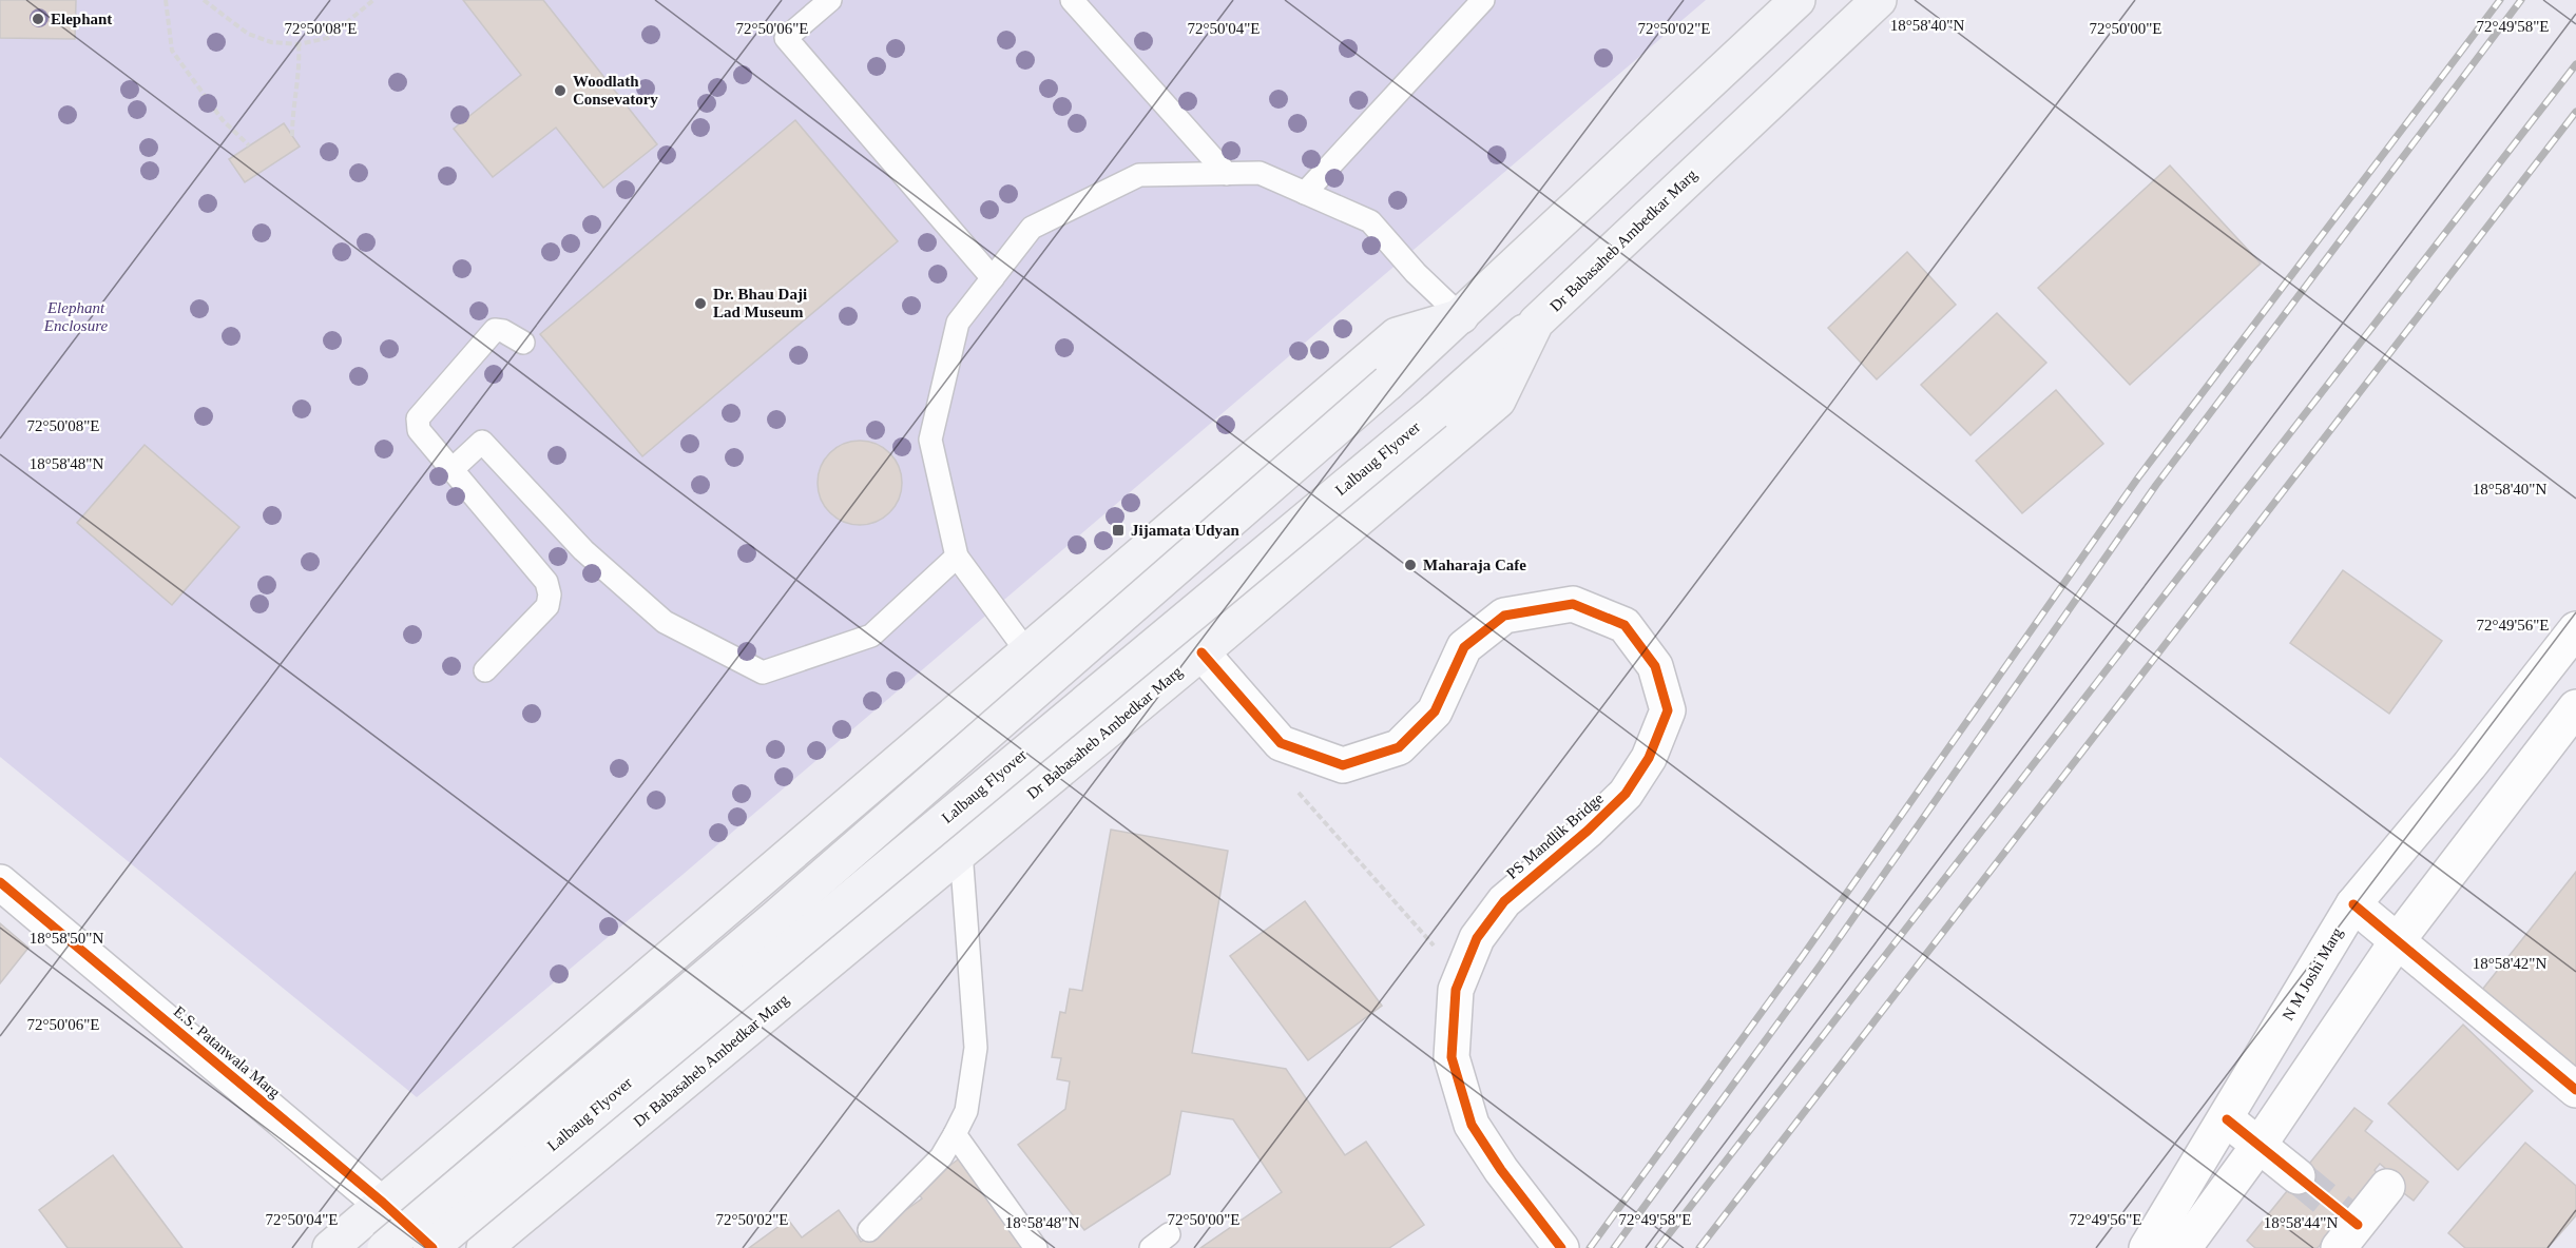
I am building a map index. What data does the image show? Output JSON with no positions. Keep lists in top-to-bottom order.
{
  "streets": {
    "highway": ["Dr Babasaheb Ambedkar Marg", "Lalbaug Flyover"],
    "street": ["PS Mandlik Bridge", "N M Joshi Marg", "E.S. Patanwala Marg"]
  },
  "crossings": [
    ["Dr Babasaheb Ambedkar Marg", "Lalbaug Flyover"],
    ["Dr Babasaheb Ambedkar Marg", "PS Mandlik Bridge"],
    ["Lalbaug Flyover", "E.S. Patanwala Marg"]
  ],
  "parks": ["Elephant Enclosure"],
  "places": {
    "other": [
      "Elephant",
      "Woodlath Consevatory",
      "Dr. Bhau Daji Lad Museum",
      "Maharaja Cafe"
    ],
    "transit": ["Jijamata Udyan"]
  },
  "coordinates": [
    "18°58'40\"N",
    "72°49'58\"E",
    "72°50'08\"E",
    "72°50'06\"E",
    "72°50'04\"E",
    "72°50'02\"E",
    "72°50'00\"E",
    "18°58'48\"N",
    "72°49'56\"E",
    "18°58'50\"N",
    "18°58'42\"N",
    "18°58'44\"N"
  ]
}
